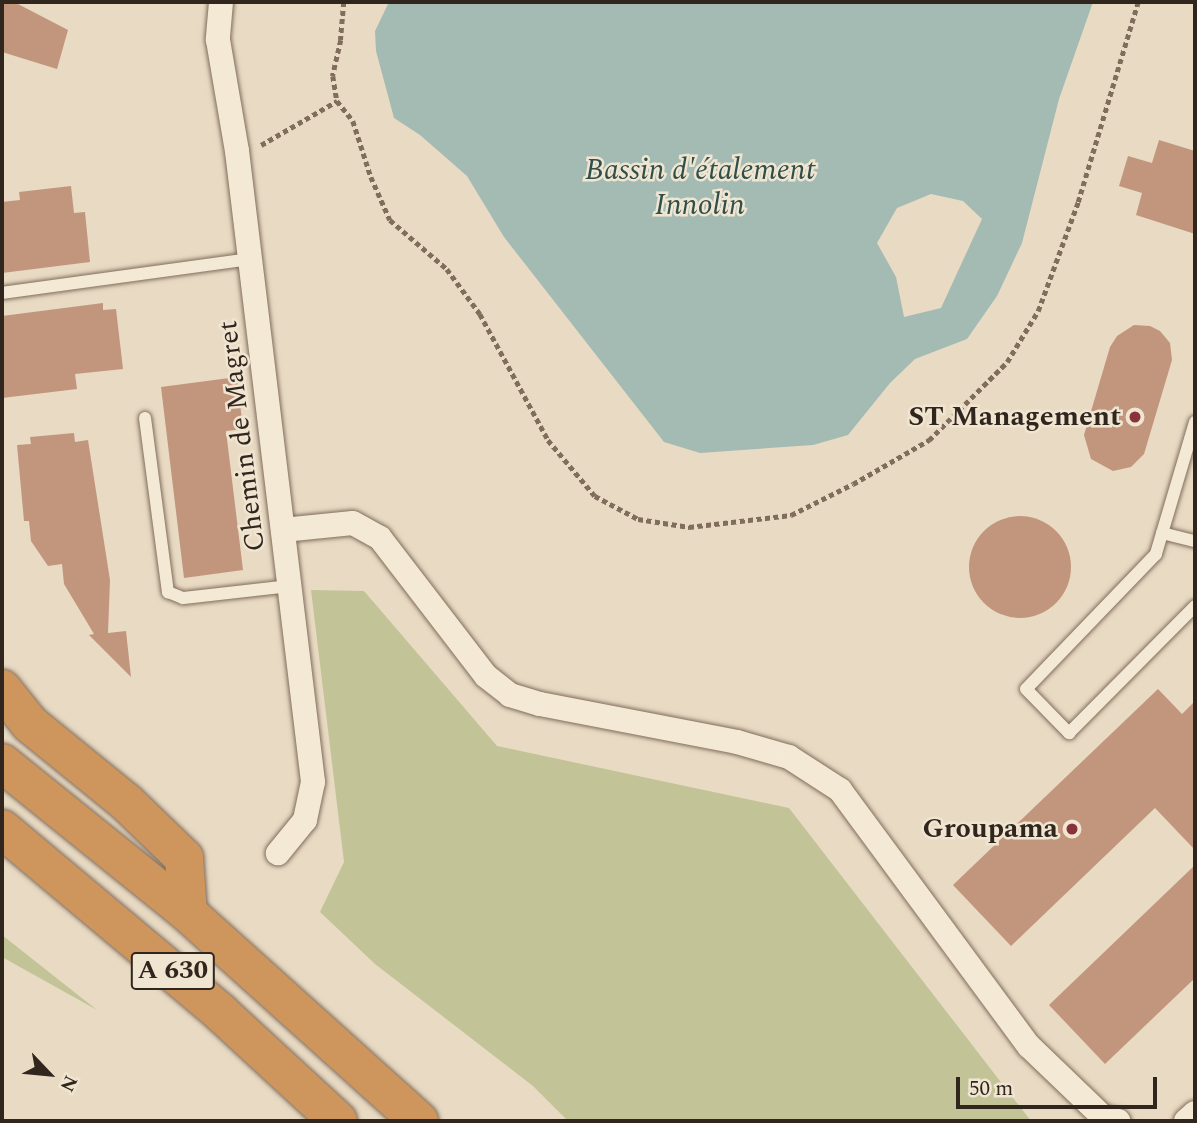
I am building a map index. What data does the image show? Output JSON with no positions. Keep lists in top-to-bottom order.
{
  "streets": {
    "highway": ["A 630"],
    "street": ["Chemin de Magret"]
  },
  "water": ["Bassin d'étalement Innolin"],
  "places": ["ST Management", "Groupama"],
  "scale_bar": "50 m",
  "north": "bottom right"
}
